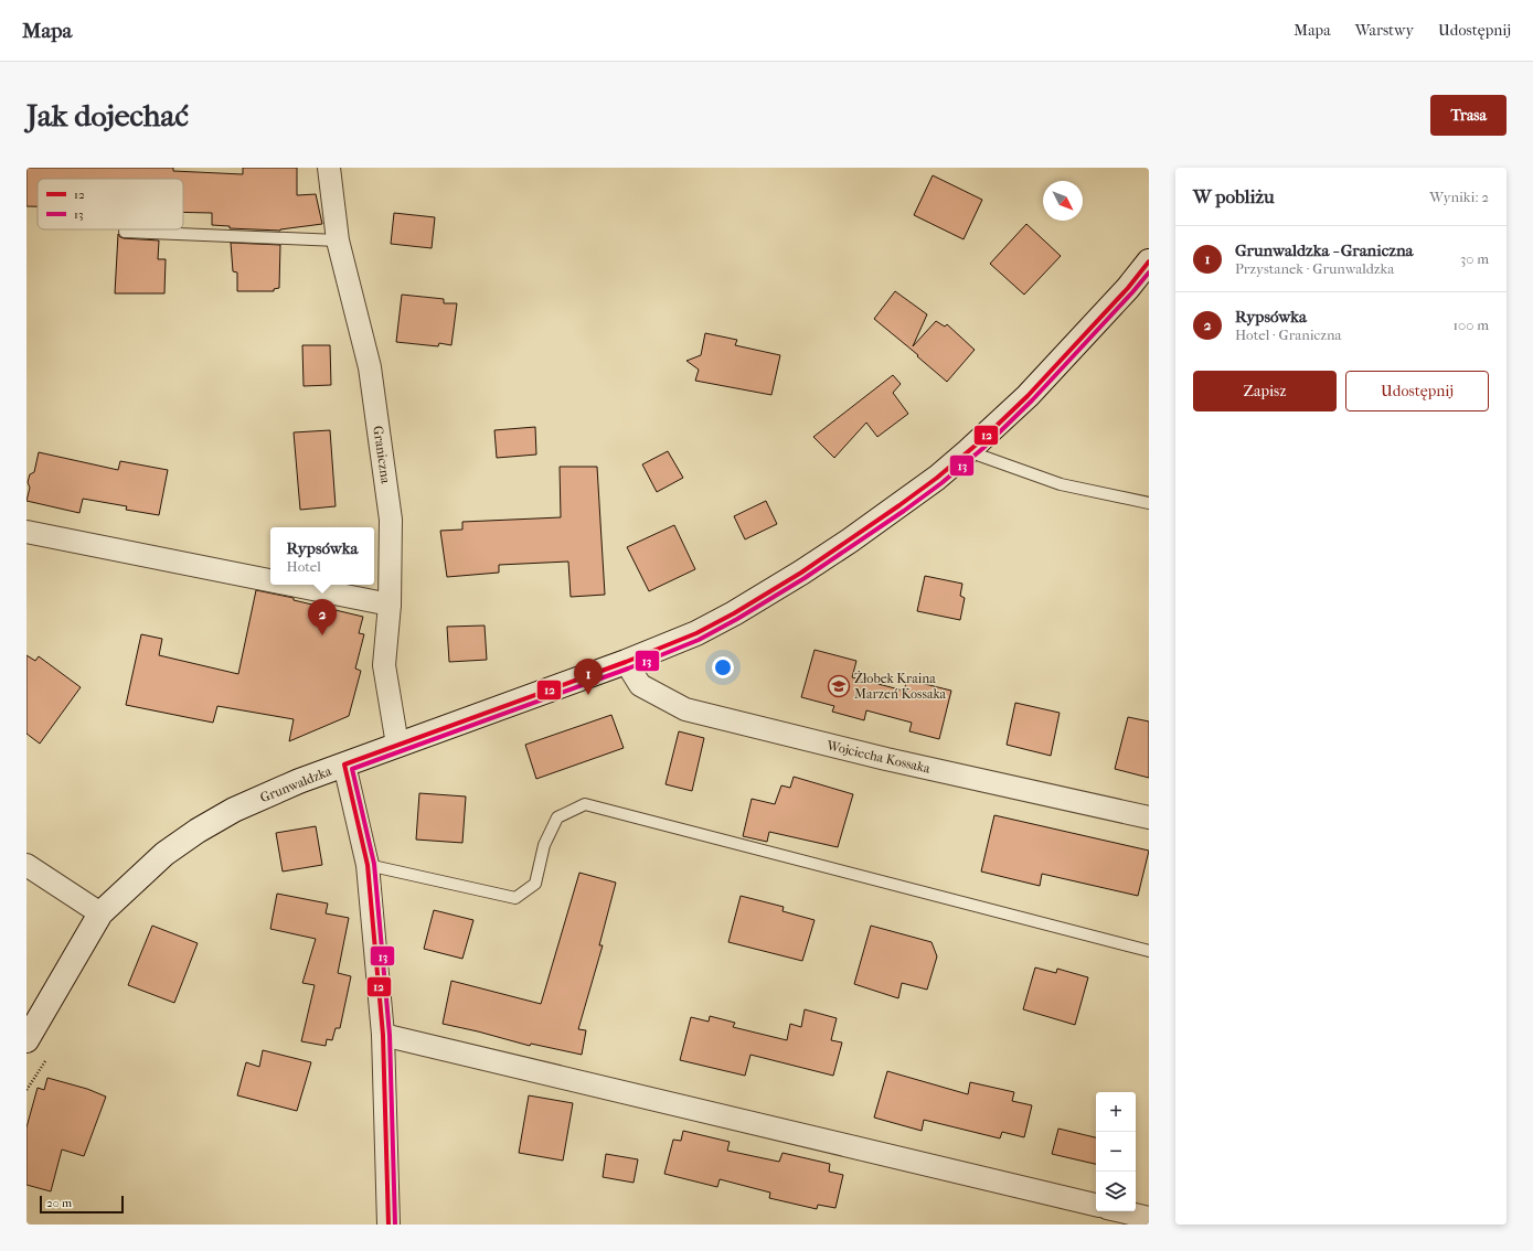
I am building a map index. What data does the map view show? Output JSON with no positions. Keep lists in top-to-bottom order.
{
  "streets": {
    "street": ["Graniczna", "Wojciecha Kossaka", "Grunwaldzka"]
  },
  "crossings": [
    ["Graniczna", "Grunwaldzka"],
    ["Wojciecha Kossaka", "Grunwaldzka"]
  ],
  "places": {
    "school or university": ["Żłobek Kraina Marzeń Kossaka"]
  },
  "lines": ["transit line 12", "transit line 13"],
  "legend": ["12", "13"],
  "scale_bar": "20 m",
  "north": "bottom right",
  "page": {
    "header": "Mapa",
    "nav": ["Mapa", "Warstwy", "Udostępnij"],
    "buttons": [
      "Trasa",
      ["Zapisz", "Udostępnij"]
    ],
    "title": "Jak dojechać",
    "heading": ["W pobliżu", "Wyniki: 2"],
    "list": [
      {
        "mark": "1",
        "name": "Grunwaldzka - Graniczna",
        "note": "Przystanek · Grunwaldzka",
        "value": "30 m"
      },
      {
        "mark": "2",
        "name": "Rypsówka",
        "note": "Hotel · Graniczna",
        "value": "100 m"
      }
    ],
    "popup": ["Rypsówka", "Hotel"],
    "pins": ["2", "1"],
    "map_buttons": ["+", "−"],
    "scale": "20 m"
  }
}
